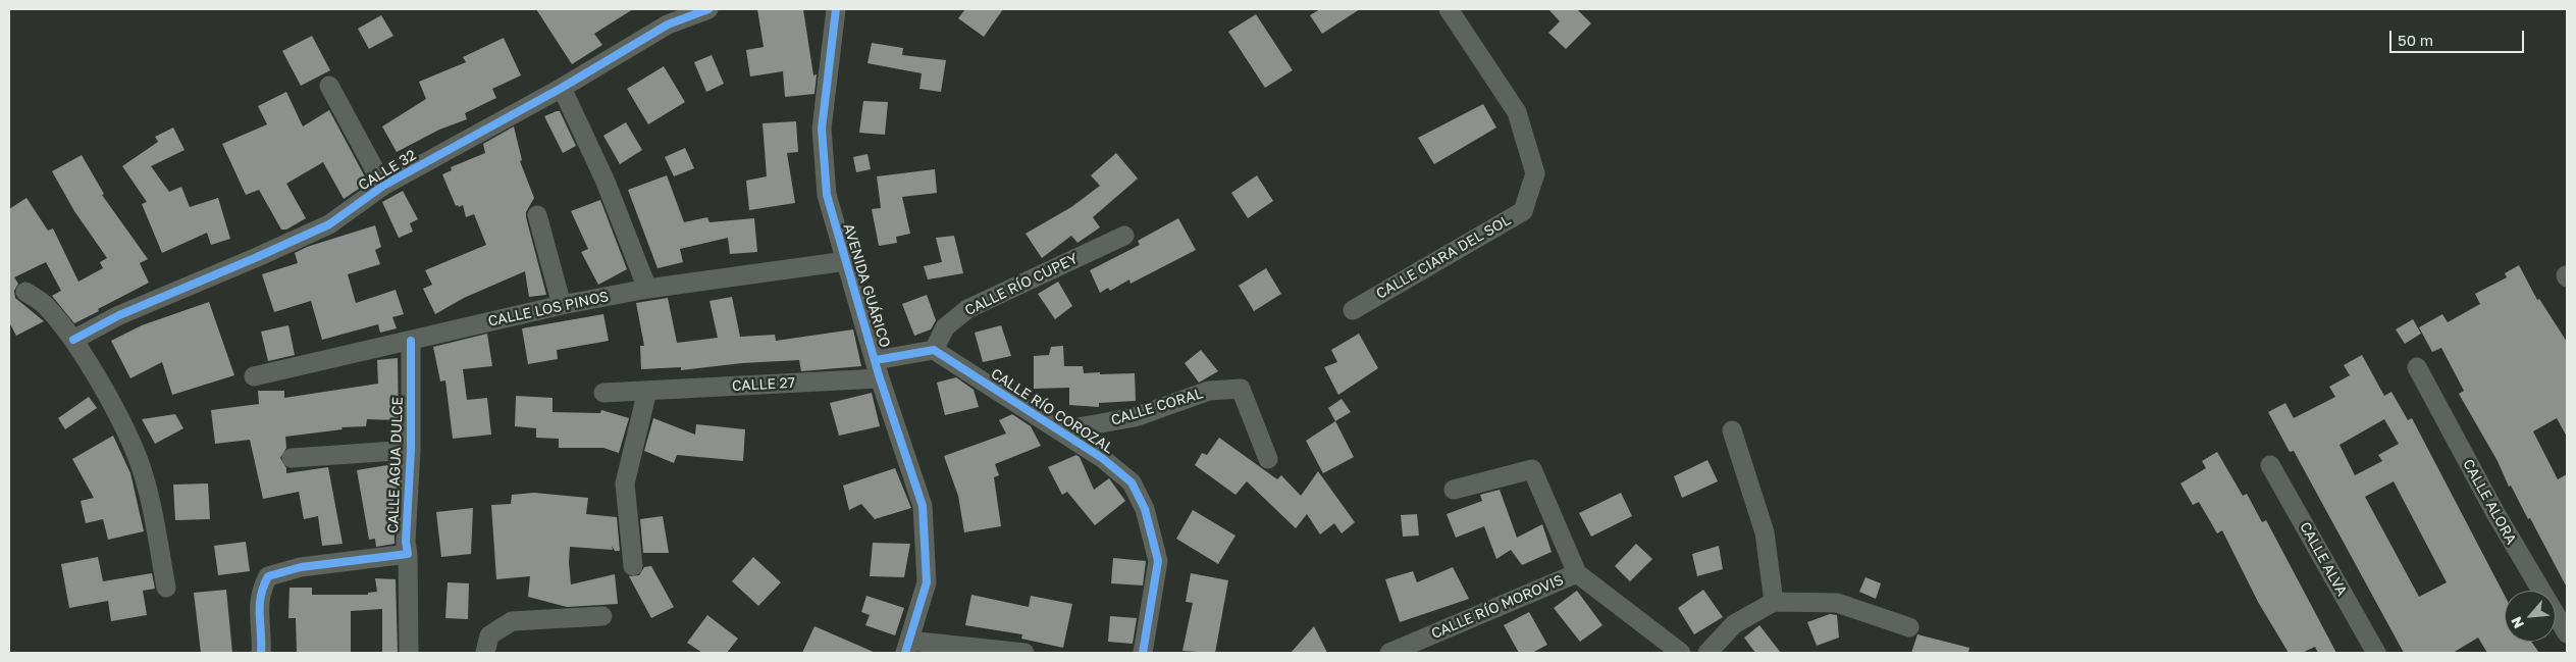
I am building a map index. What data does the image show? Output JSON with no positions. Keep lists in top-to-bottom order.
{
  "streets": {
    "street": [
      "CALLE 32",
      "CALLE CIARA DEL SOL",
      "CALLE RÍO CUPEY",
      "AVENIDA GUÁRICO",
      "CALLE LOS PINOS",
      "CALLE 27",
      "CALLE CORAL",
      "CALLE RÍO COROZAL",
      "CALLE AGUA DULCE",
      "CALLE ALORA",
      "CALLE ALVA",
      "CALLE RÍO MOROVIS"
    ]
  },
  "crossings": [
    ["CALLE RÍO CUPEY", "CALLE RÍO COROZAL"],
    ["AVENIDA GUÁRICO", "CALLE LOS PINOS"],
    ["AVENIDA GUÁRICO", "CALLE 27"],
    ["CALLE LOS PINOS", "CALLE AGUA DULCE"],
    ["CALLE CORAL", "CALLE RÍO COROZAL"]
  ],
  "scale_bar": "50 m",
  "north": "bottom left"
}
